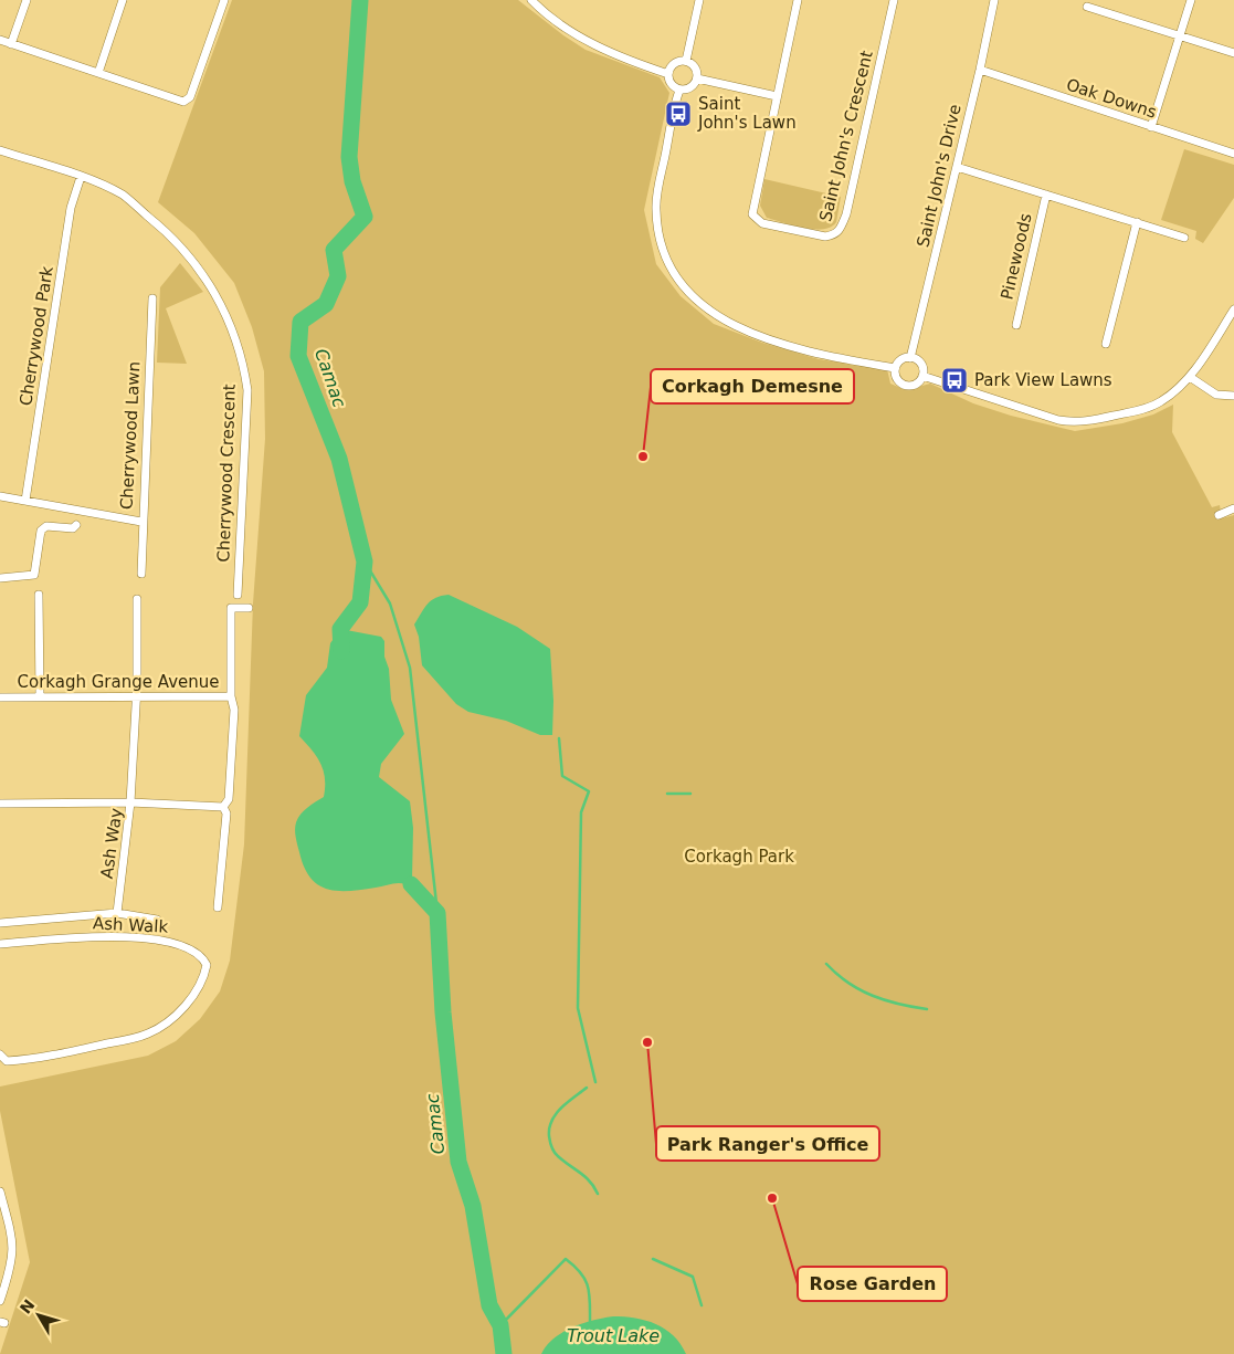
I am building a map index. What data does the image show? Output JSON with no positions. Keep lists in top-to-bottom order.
{
  "streets": {
    "street": [
      "Oak Downs",
      "Saint John's Crescent",
      "Saint John's Drive",
      "Pinewoods",
      "Cherrywood Park",
      "Cherrywood Lawn",
      "Cherrywood Crescent",
      "Corkagh Grange Avenue",
      "Ash Way",
      "Ash Walk"
    ]
  },
  "crossings": [
    ["Oak Downs", "Saint John's Drive"],
    ["Saint John's Drive", "Pinewoods"],
    ["Cherrywood Park", "Cherrywood Crescent"]
  ],
  "water": ["Camac", "Trout Lake"],
  "parks": ["Corkagh Park"],
  "places": {
    "bus stop": ["Saint John's Lawn", "Park View Lawns"],
    "other": ["Corkagh Demesne", "Park Ranger's Office", "Rose Garden"]
  },
  "north": "top left"
}
